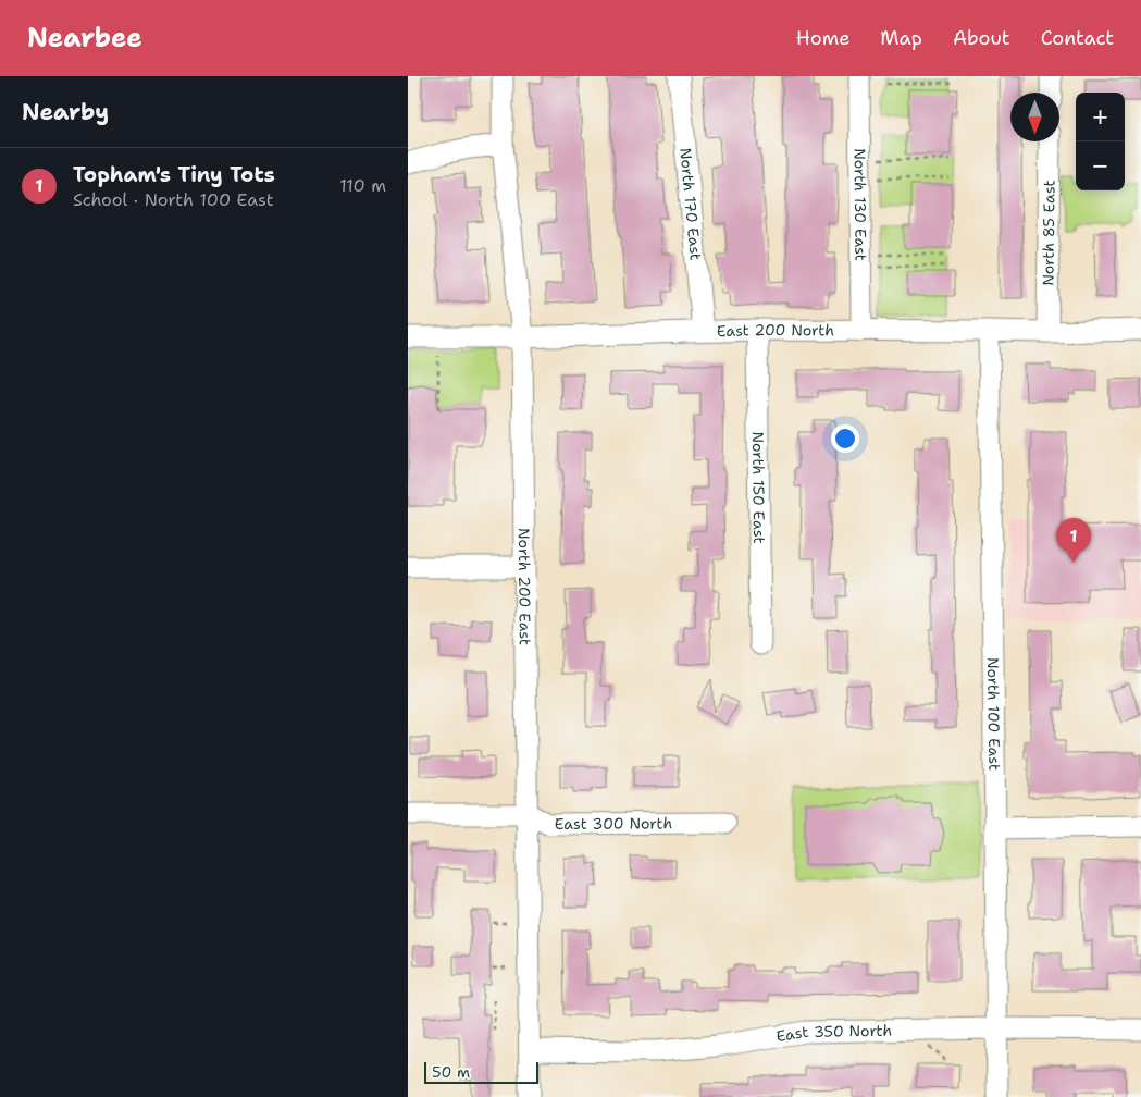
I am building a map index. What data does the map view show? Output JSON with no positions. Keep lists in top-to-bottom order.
{
  "streets": {
    "street": [
      "North 170 East",
      "North 130 East",
      "North 85 East",
      "East 200 North",
      "North 150 East",
      "North 200 East",
      "North 100 East",
      "East 300 North",
      "East 350 North"
    ]
  },
  "crossings": [
    ["North 170 East", "East 200 North"],
    ["North 130 East", "East 200 North"],
    ["North 85 East", "East 200 North"],
    ["East 200 North", "North 150 East"],
    ["East 200 North", "North 200 East"],
    ["East 200 North", "North 100 East"],
    ["North 200 East", "East 300 North"],
    ["North 200 East", "East 350 North"],
    ["North 100 East", "East 350 North"]
  ],
  "scale_bar": "50 m",
  "north": "bottom",
  "page": {
    "header": "Nearbee",
    "nav": [
      "Home",
      "Map",
      "About",
      "Contact"
    ],
    "heading": "Nearby",
    "map_buttons": ["+", "−"],
    "list": [
      {
        "mark": "1",
        "name": "Topham's Tiny Tots",
        "note": "School · North 100 East",
        "value": "110 m"
      }
    ],
    "pins": "1",
    "scale": "50 m"
  }
}
